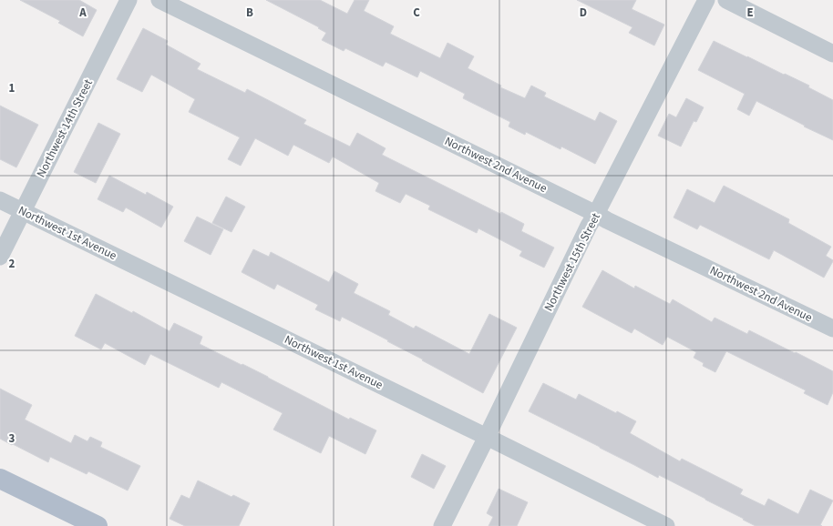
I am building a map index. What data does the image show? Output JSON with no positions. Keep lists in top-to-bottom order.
{
  "streets": {
    "street": [
      "Northwest 14th Street",
      "Northwest 2nd Avenue",
      "Northwest 1st Avenue",
      "Northwest 15th Street"
    ]
  },
  "crossings": [
    ["Northwest 14th Street", "Northwest 1st Avenue"],
    ["Northwest 2nd Avenue", "Northwest 15th Street"],
    ["Northwest 1st Avenue", "Northwest 15th Street"]
  ],
  "grid": {
    "columns": [
      "A",
      "B",
      "C",
      "D",
      "E"
    ],
    "rows": ["1", "2", "3"]
  }
}
